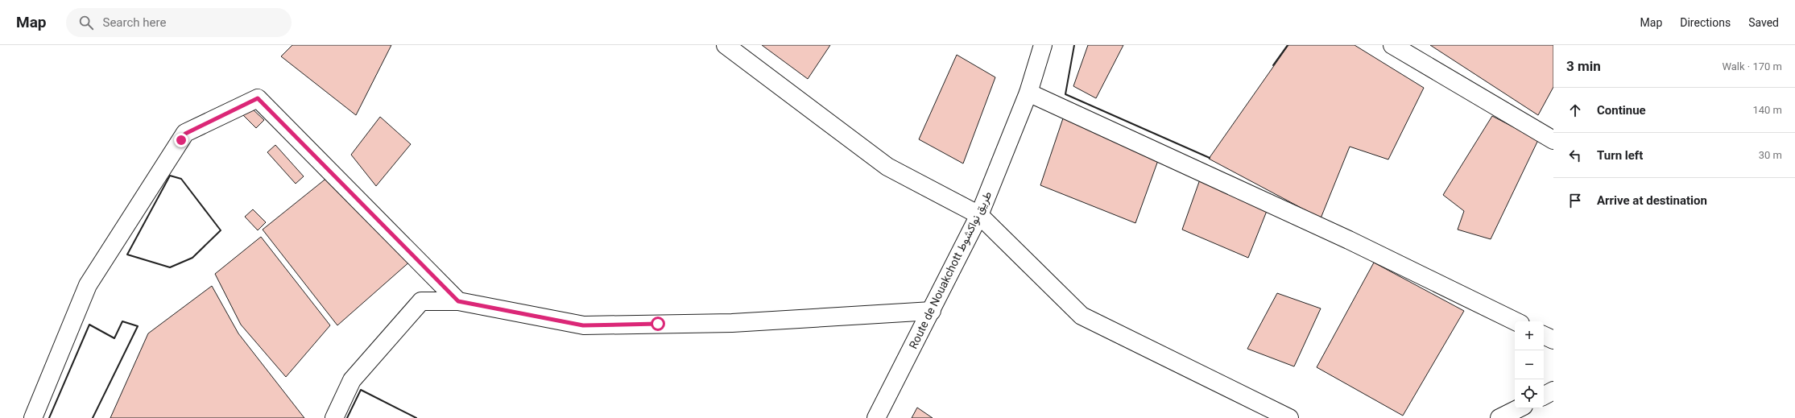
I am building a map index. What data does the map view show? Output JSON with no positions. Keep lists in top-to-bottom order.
{
  "streets": {
    "main road": ["Route de Nouakchott طريق نواكشوط"]
  },
  "page": {
    "header": "Map",
    "search": "Search here",
    "nav": ["Map", "Directions", "Saved"],
    "heading": ["3 min", "Walk · 170 m"],
    "list": [
      ["Continue", "140 m"],
      ["Turn left", "30 m"],
      "Arrive at destination"
    ],
    "map_buttons": ["+", "−"]
  }
}
